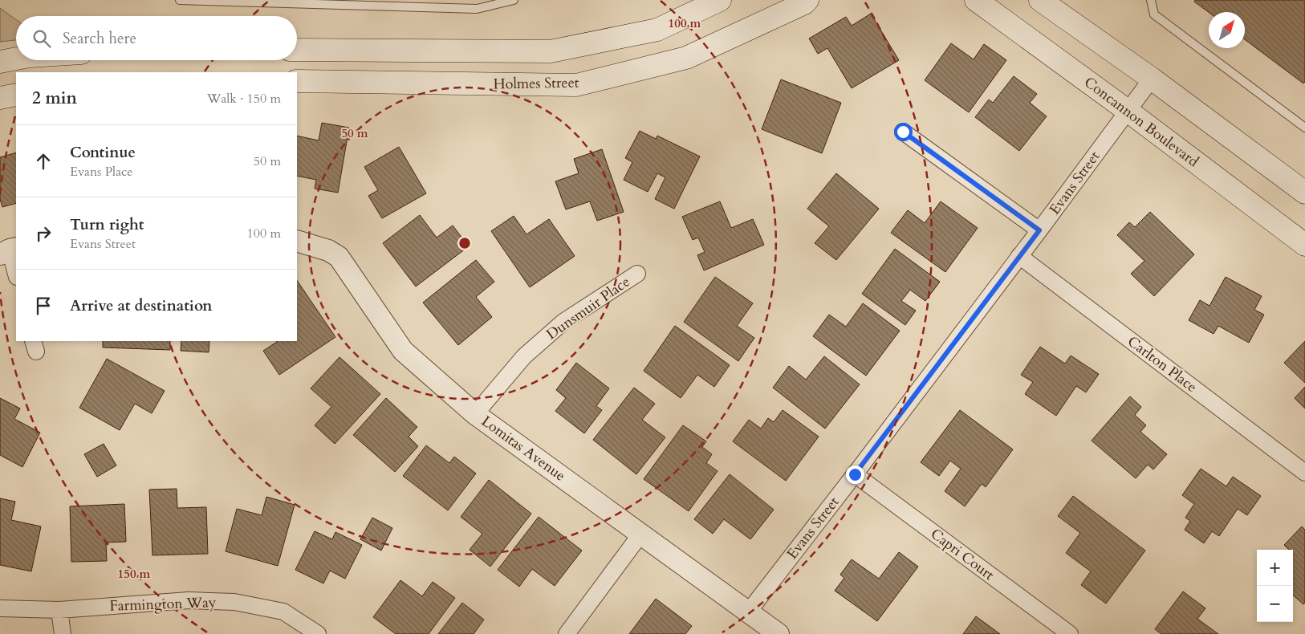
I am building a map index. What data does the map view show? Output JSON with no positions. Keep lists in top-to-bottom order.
{
  "streets": {
    "main road": ["Holmes Street", "Concannon Boulevard"],
    "street": [
      "Evans Street",
      "Dunsmuir Place",
      "Carlton Place",
      "Lomitas Avenue",
      "Capri Court",
      "Farmington Way"
    ]
  },
  "crossings": [
    ["Concannon Boulevard", "Evans Street"],
    ["Evans Street", "Carlton Place"],
    ["Evans Street", "Lomitas Avenue"],
    ["Evans Street", "Capri Court"],
    ["Dunsmuir Place", "Lomitas Avenue"]
  ],
  "north": "top right",
  "page": {
    "search": "Search here",
    "heading": ["2 min", "Walk · 150 m"],
    "list": [
      ["Continue", "Evans Place", "50 m"],
      ["Turn right", "Evans Street", "100 m"],
      "Arrive at destination"
    ],
    "map_buttons": ["+", "−"]
  },
  "rings": ["100 m", "50 m", "150 m"]
}
